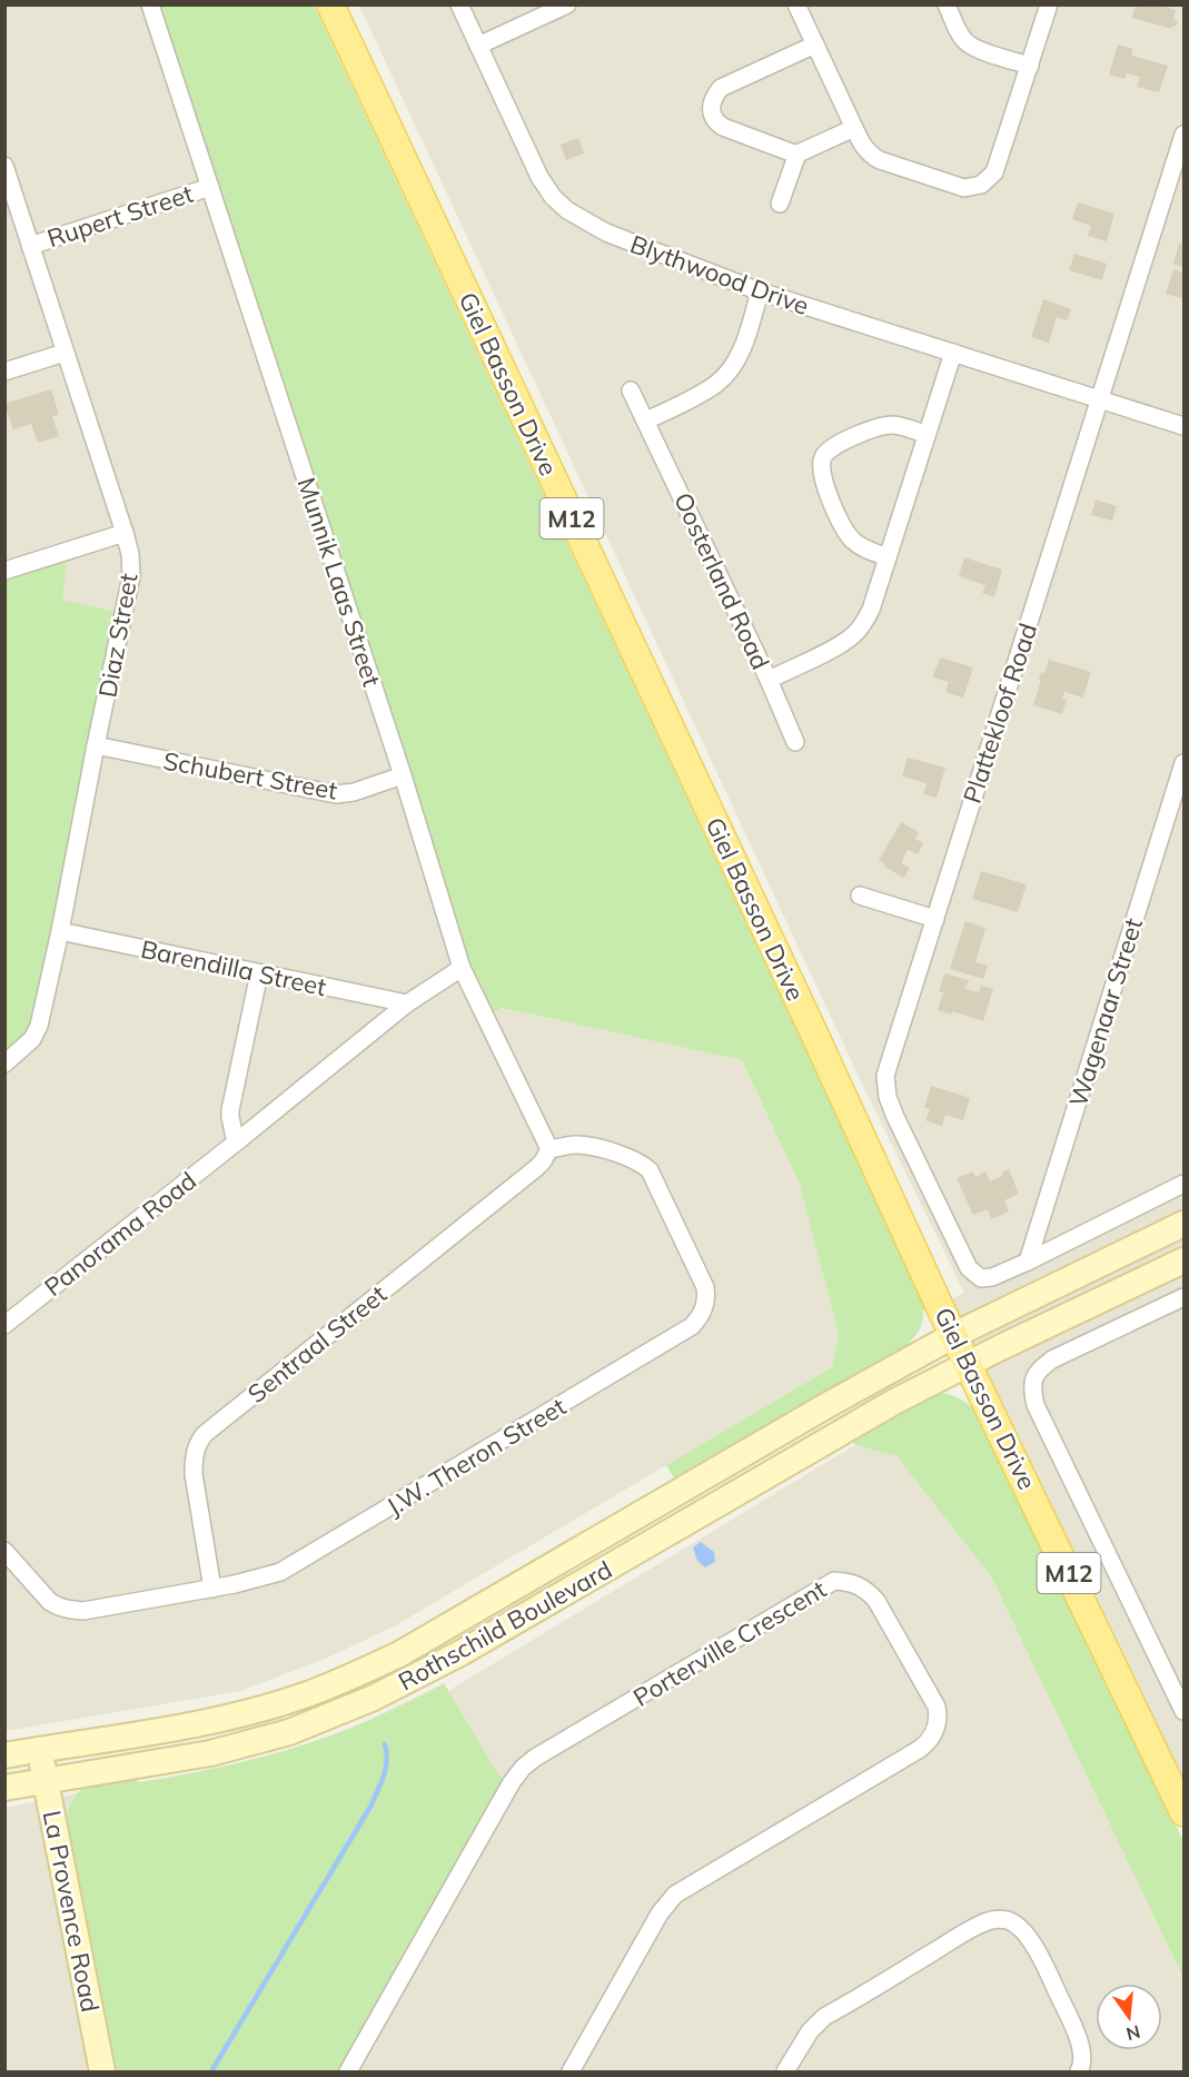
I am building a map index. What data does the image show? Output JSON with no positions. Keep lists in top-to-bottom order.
{
  "streets": {
    "main road": ["Giel Basson Drive", "M12"],
    "street": [
      "Rupert Street",
      "Blythwood Drive",
      "Oosterland Road",
      "Munnik Laas Street",
      "Diaz Street",
      "Plattekloof Road",
      "Schubert Street",
      "Barendilla Street",
      "Wagenaar Street",
      "Panorama Road",
      "Sentraal Street",
      "J.W. Theron Street",
      "Rothschild Boulevard",
      "Porterville Crescent",
      "La Provence Road"
    ]
  },
  "crossings": [
    ["Rupert Street", "Munnik Laas Street"],
    ["Rupert Street", "Diaz Street"],
    ["Blythwood Drive", "Plattekloof Road"],
    ["Giel Basson Drive", "Rothschild Boulevard"],
    ["Munnik Laas Street", "Schubert Street"],
    ["Munnik Laas Street", "Panorama Road"],
    ["Munnik Laas Street", "Sentraal Street"],
    ["Munnik Laas Street", "J.W. Theron Street"],
    ["Diaz Street", "Schubert Street"],
    ["Diaz Street", "Barendilla Street"],
    ["Plattekloof Road", "Wagenaar Street"],
    ["Barendilla Street", "Panorama Road"],
    ["Sentraal Street", "J.W. Theron Street"],
    ["Rothschild Boulevard", "La Provence Road"]
  ],
  "north": "bottom"
}
